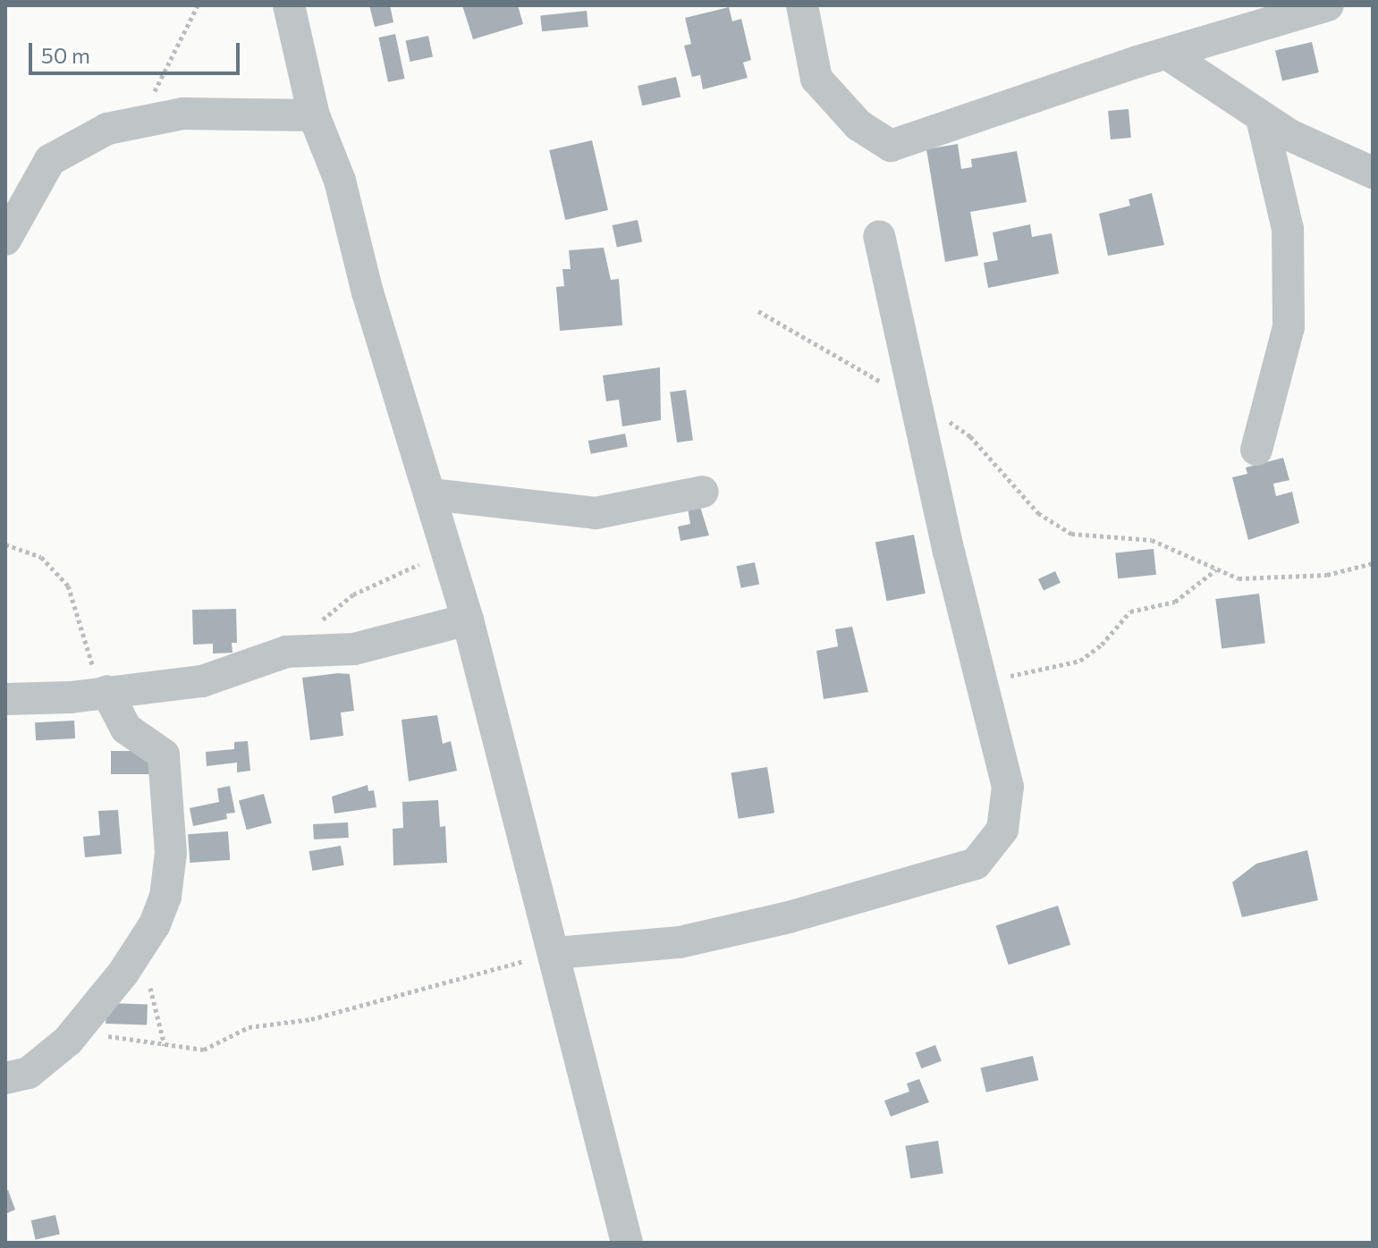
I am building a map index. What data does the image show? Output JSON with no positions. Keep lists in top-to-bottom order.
{
  "scale_bar": "50 m"
}
